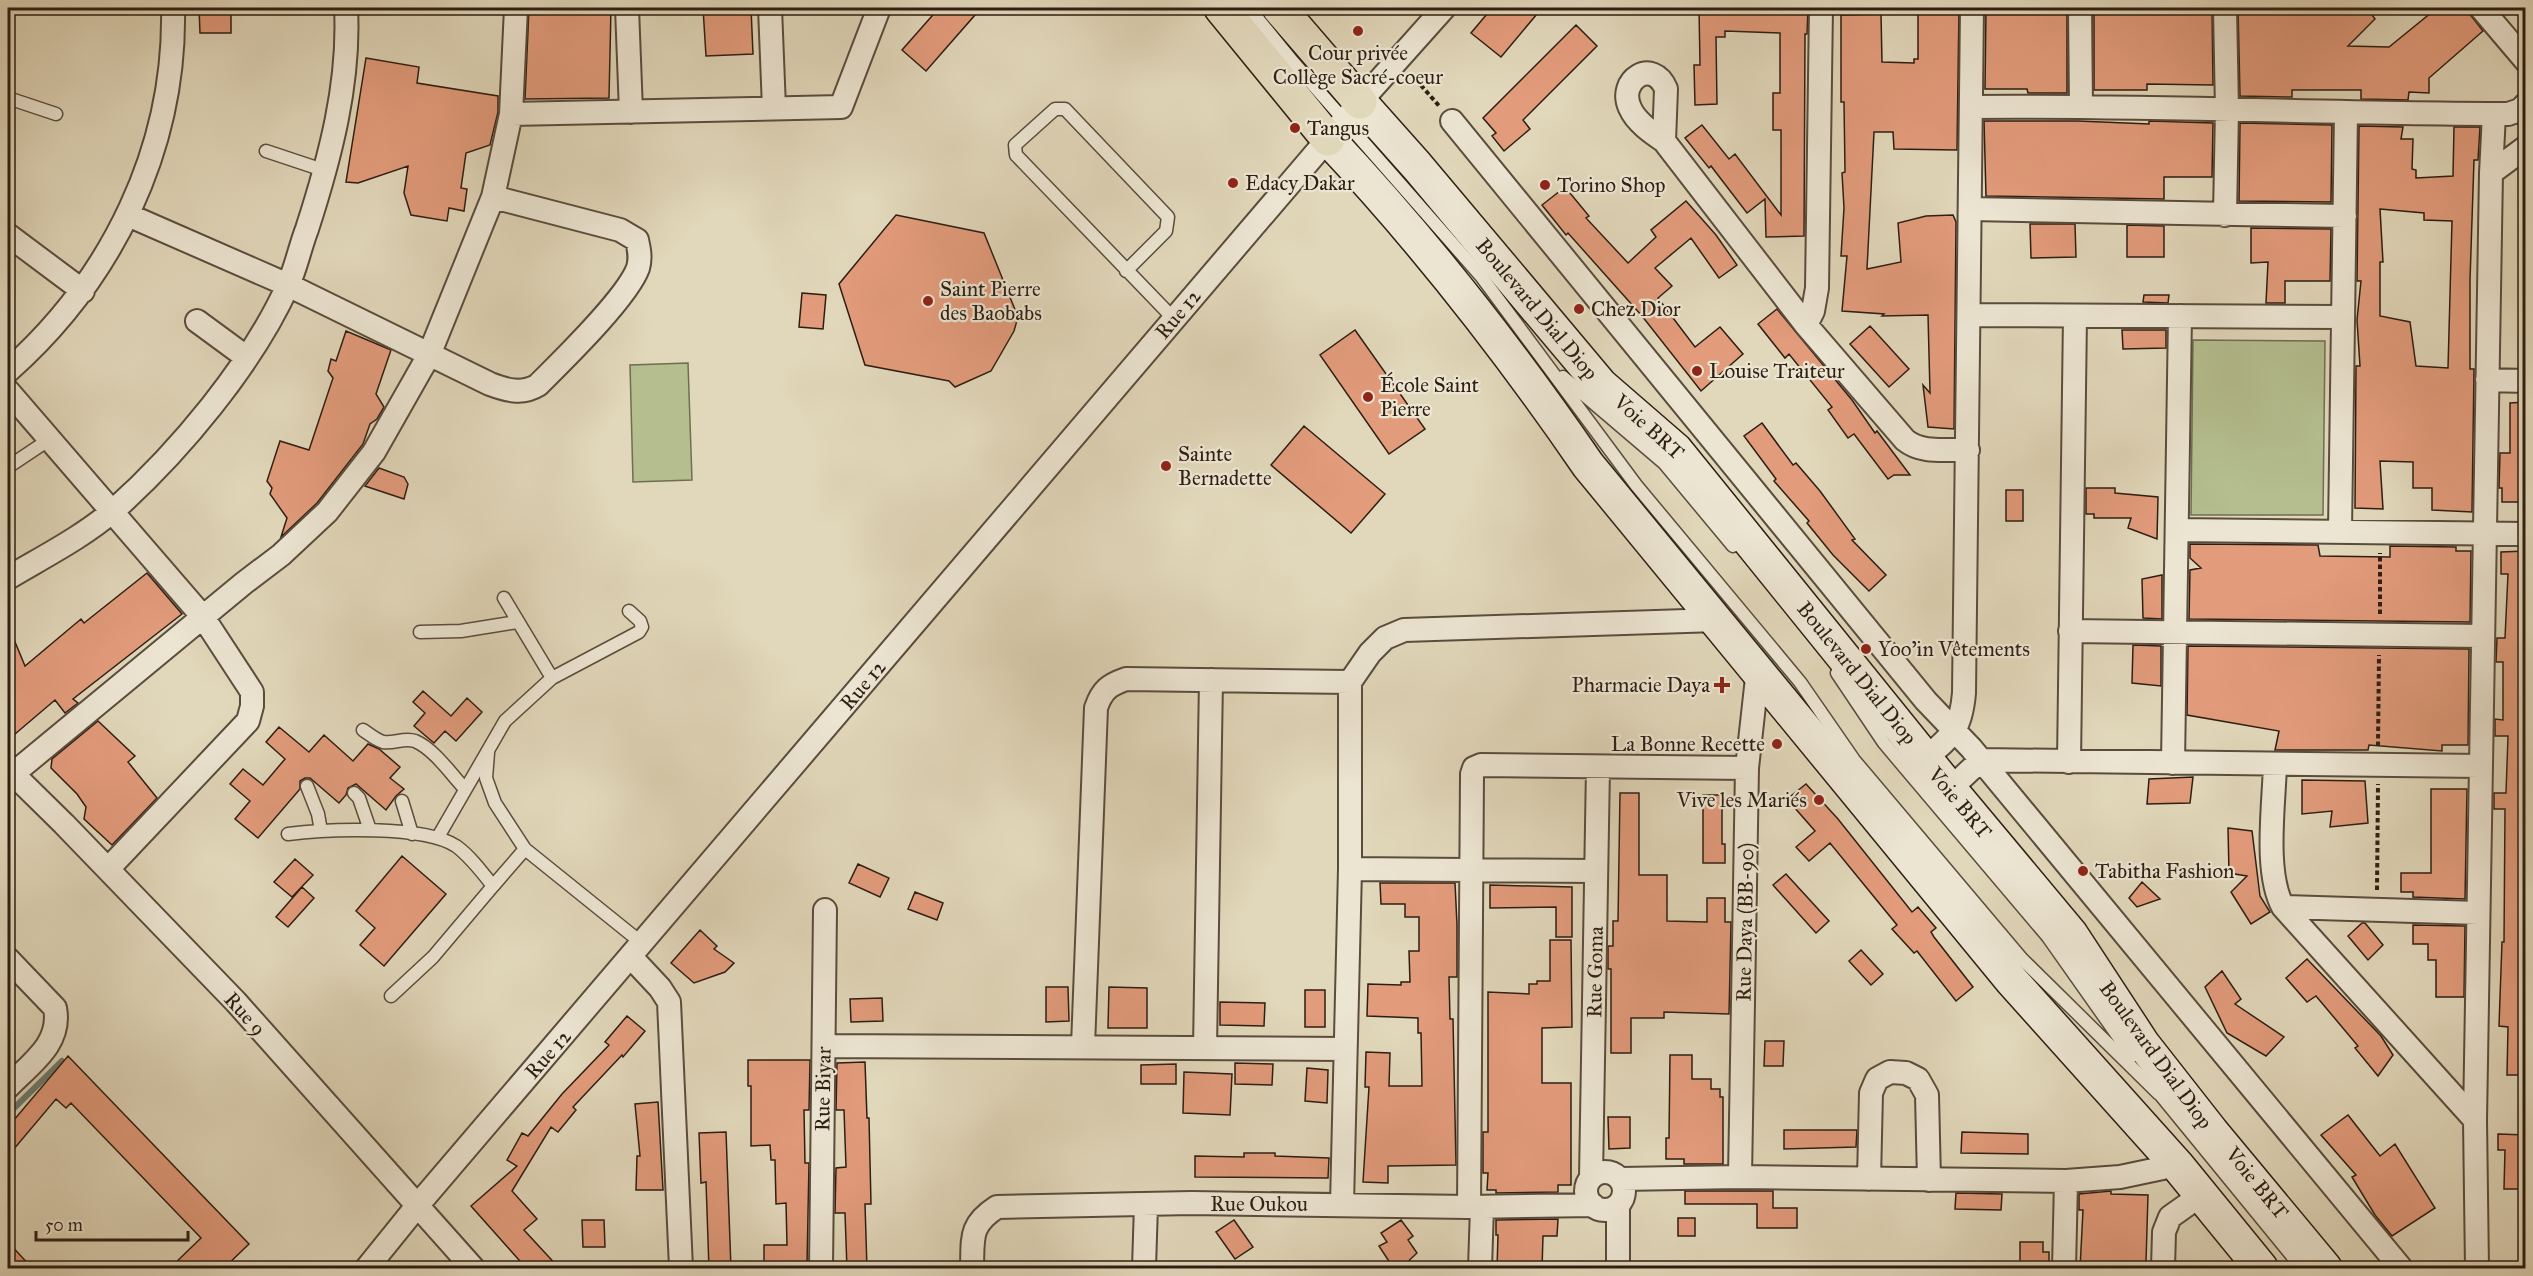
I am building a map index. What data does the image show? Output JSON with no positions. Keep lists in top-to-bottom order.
{
  "streets": {
    "street": [
      "Boulevard Dial Diop",
      "Rue 12",
      "Rue Daya (BB-90)",
      "Rue Goma",
      "Rue 9",
      "Rue Biyar",
      "Rue Oukou"
    ],
    "lane": ["Voie BRT"]
  },
  "crossings": [
    ["Boulevard Dial Diop", "Rue 12"],
    ["Boulevard Dial Diop", "Voie BRT"],
    ["Rue 12", "Voie BRT"],
    ["Rue 12", "Rue 9"],
    ["Rue Goma", "Rue Oukou"]
  ],
  "places": {
    "other": [
      "Cour privée Collège Sacré-coeur",
      "Tangus",
      "Edacy Dakar",
      "Torino Shop",
      "Saint Pierre des Baobabs",
      "Chez Dior",
      "Louise Traiteur",
      "École Saint Pierre",
      "Sainte Bernadette",
      "Yoo'in Vêtements",
      "La Bonne Recette",
      "Vive les Mariés",
      "Tabitha Fashion"
    ],
    "health": ["Pharmacie Daya"]
  },
  "scale_bar": "50 m"
}
